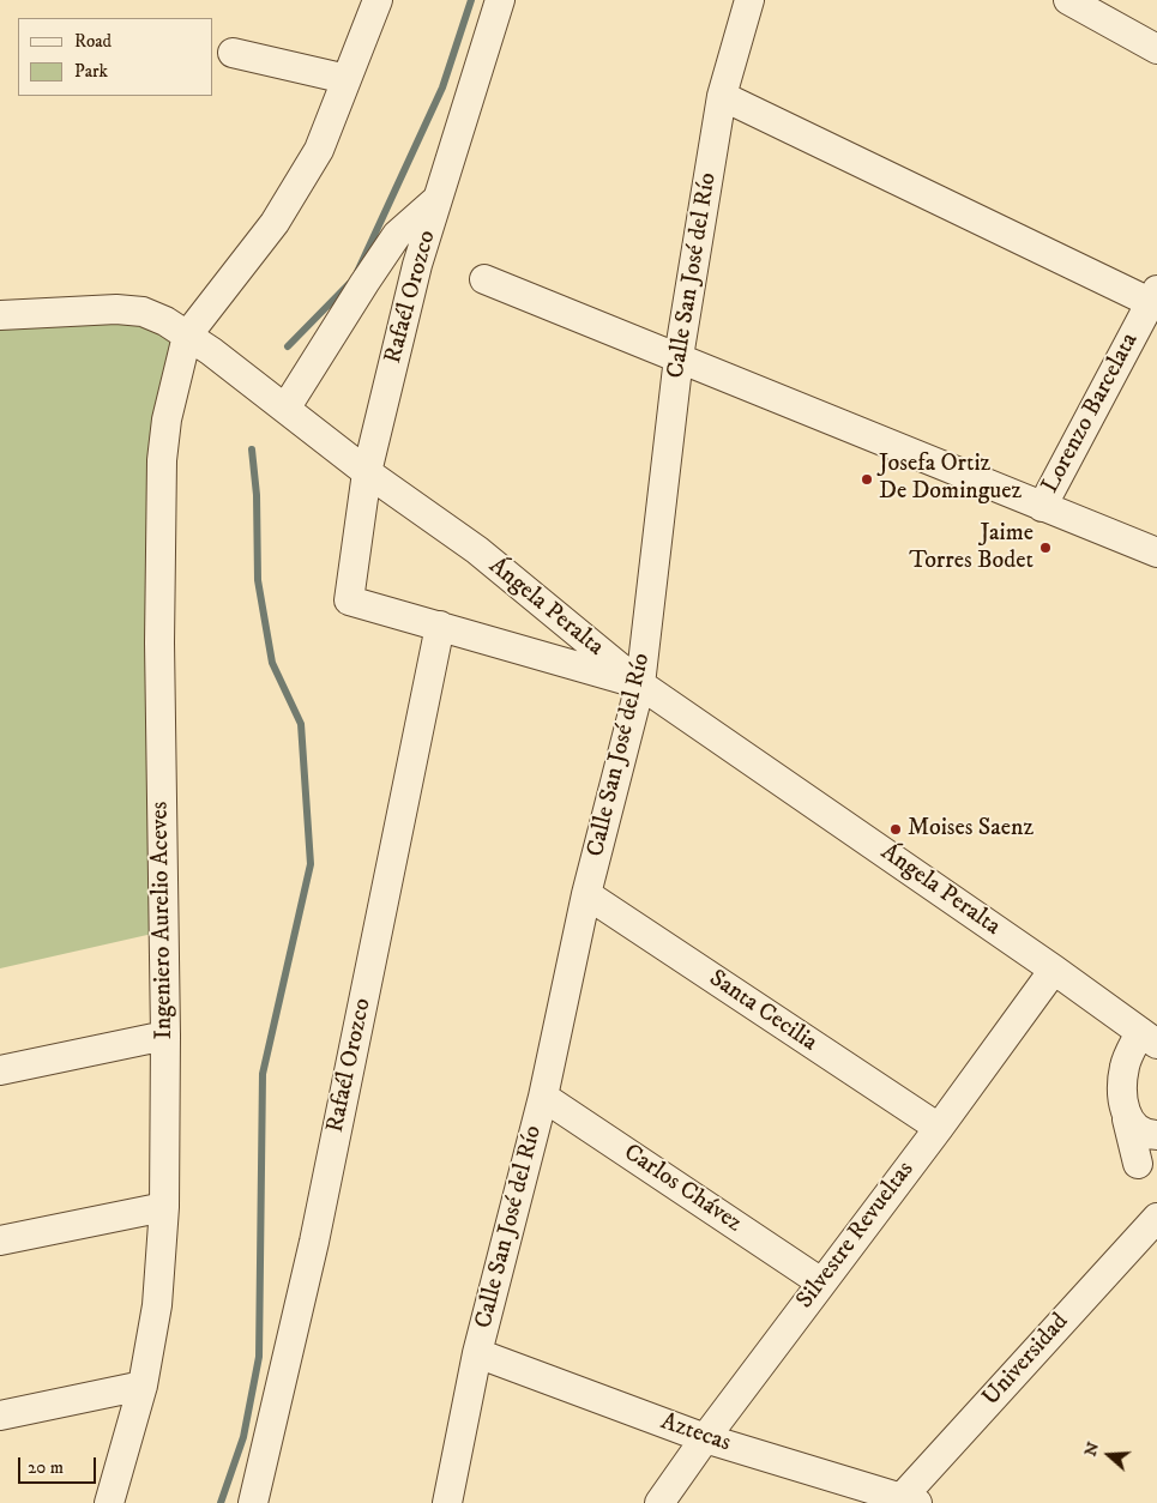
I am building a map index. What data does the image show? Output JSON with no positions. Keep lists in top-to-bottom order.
{
  "streets": {
    "street": [
      "Calle San José del Río",
      "Rafaél Orozco",
      "Lorenzo Barcelata",
      "Ángela Peralta",
      "Ingeniero Aurelio Aceves",
      "Santa Cecilia",
      "Carlos Chávez",
      "Silvestre Revueltas",
      "Universidad",
      "Aztecas"
    ]
  },
  "crossings": [
    ["Calle San José del Río", "Ángela Peralta"],
    ["Calle San José del Río", "Santa Cecilia"],
    ["Calle San José del Río", "Carlos Chávez"],
    ["Calle San José del Río", "Aztecas"],
    ["Rafaél Orozco", "Ángela Peralta"],
    ["Ángela Peralta", "Ingeniero Aurelio Aceves"],
    ["Ángela Peralta", "Silvestre Revueltas"],
    ["Santa Cecilia", "Silvestre Revueltas"],
    ["Carlos Chávez", "Silvestre Revueltas"],
    ["Silvestre Revueltas", "Aztecas"],
    ["Universidad", "Aztecas"]
  ],
  "places": ["Josefa Ortiz De Dominguez", "Jaime Torres Bodet", "Moises Saenz"],
  "legend": ["Road", "Park"],
  "scale_bar": "20 m",
  "north": "left"
}
